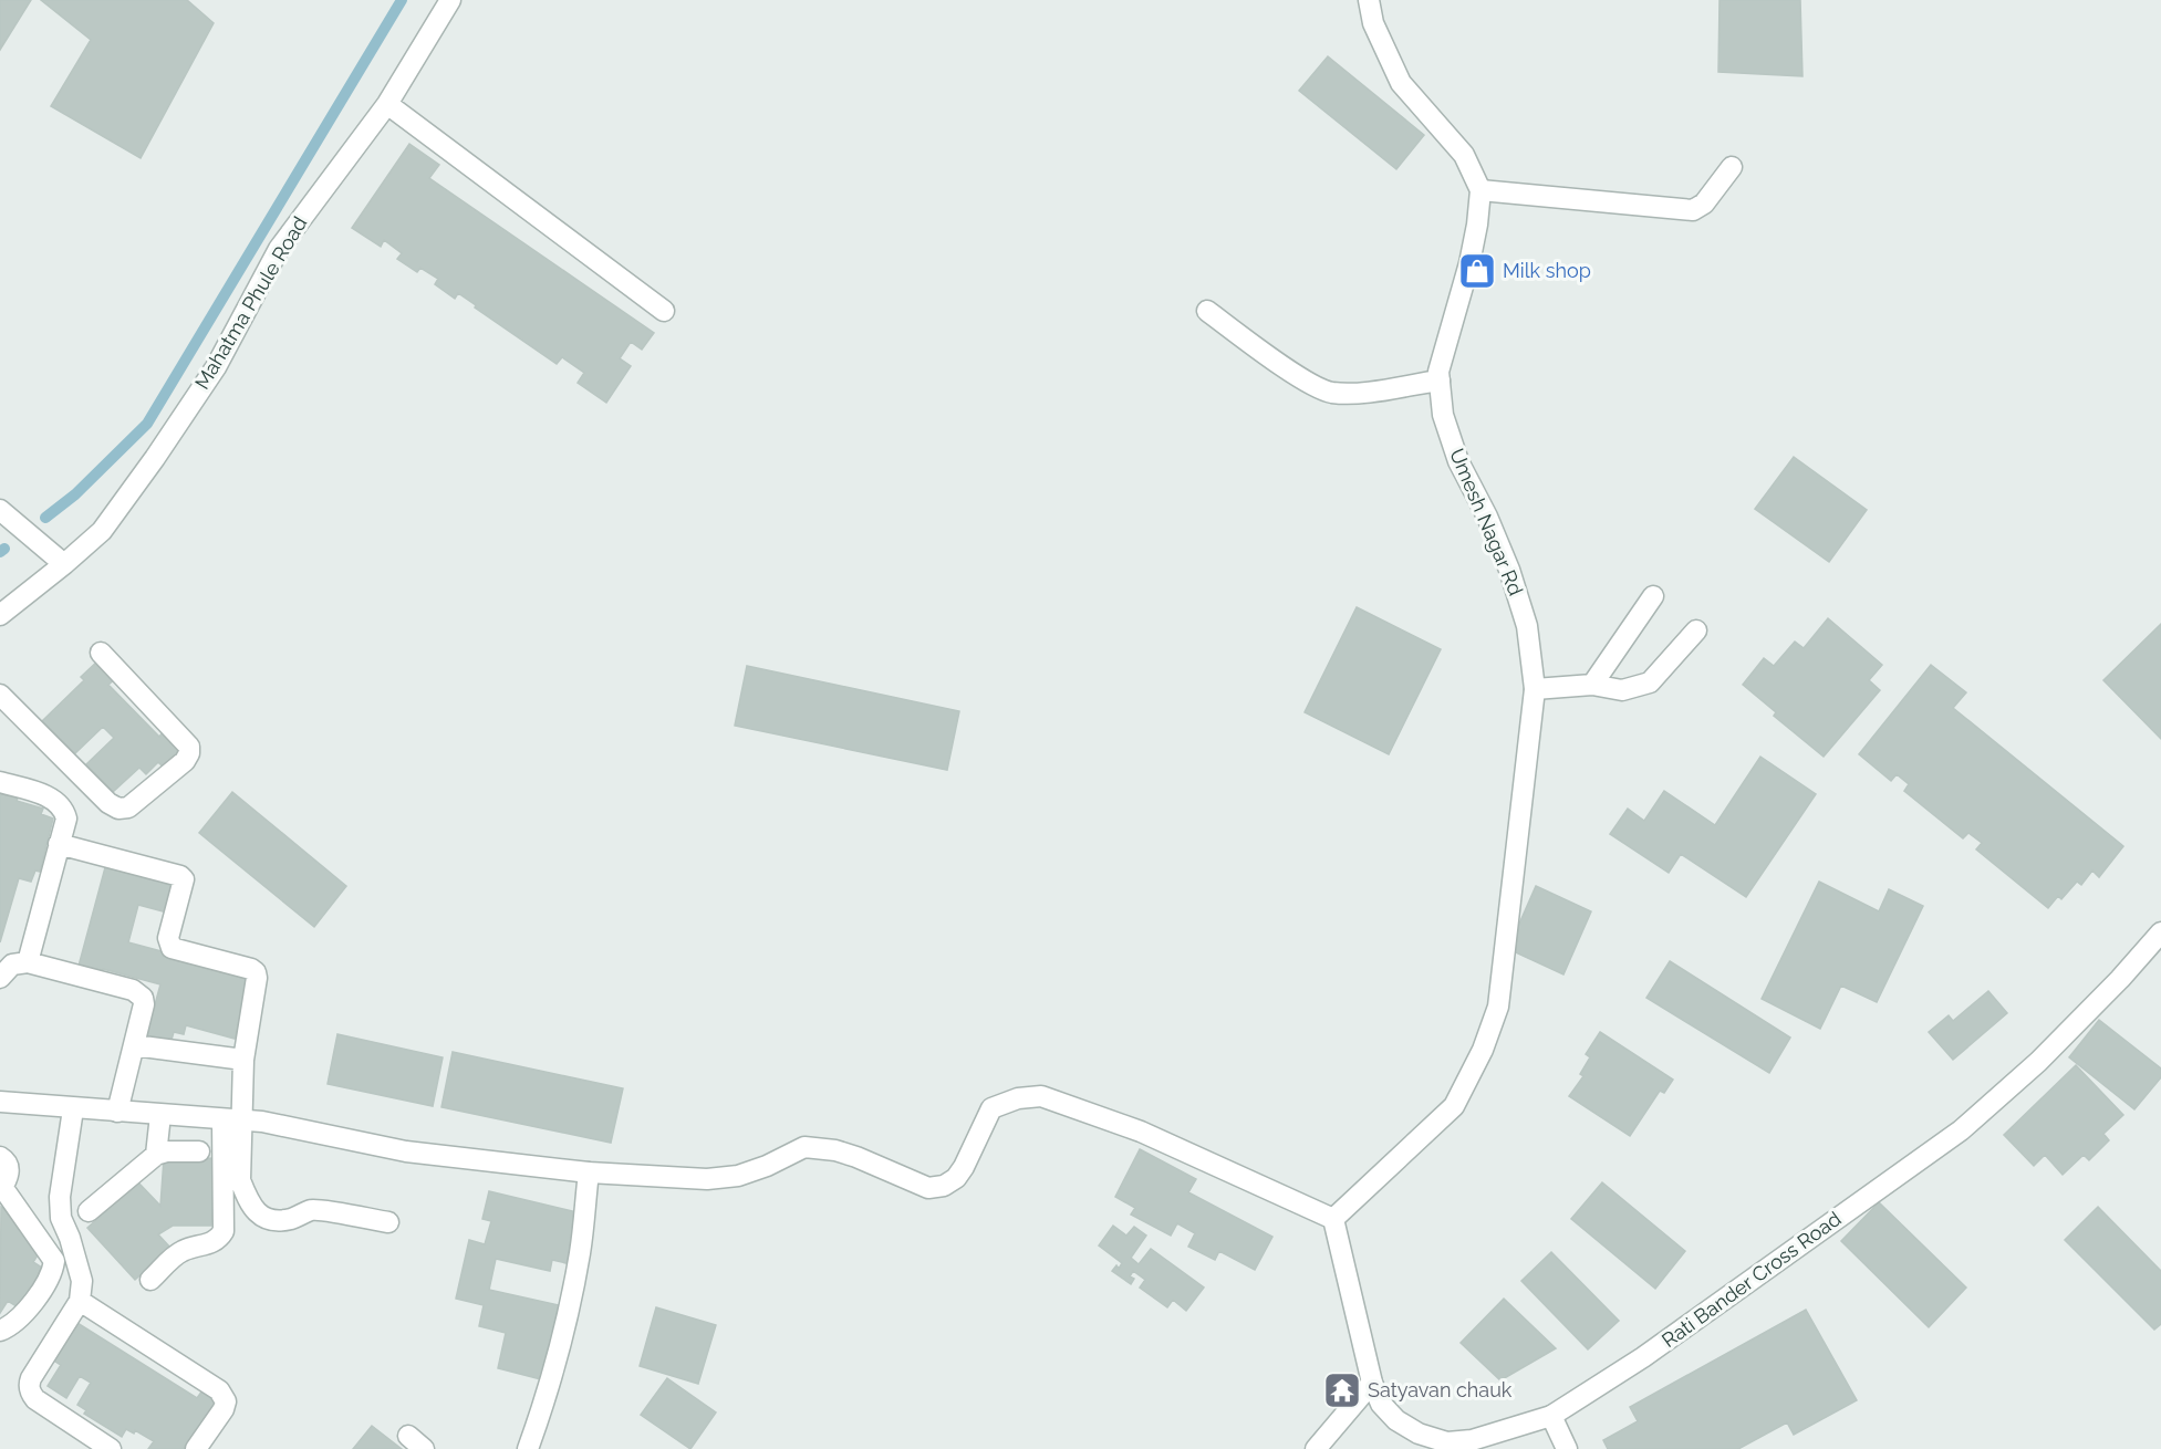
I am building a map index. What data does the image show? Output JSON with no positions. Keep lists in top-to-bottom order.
{
  "streets": {
    "street": ["Mahatma Phule Road", "Umesh Nagar Rd", "Rati Bander Cross Road"]
  },
  "crossings": [
    ["Umesh Nagar Rd", "Rati Bander Cross Road"]
  ],
  "places": {
    "shop": ["Milk shop"],
    "temple": ["Satyavan chauk"]
  }
}
